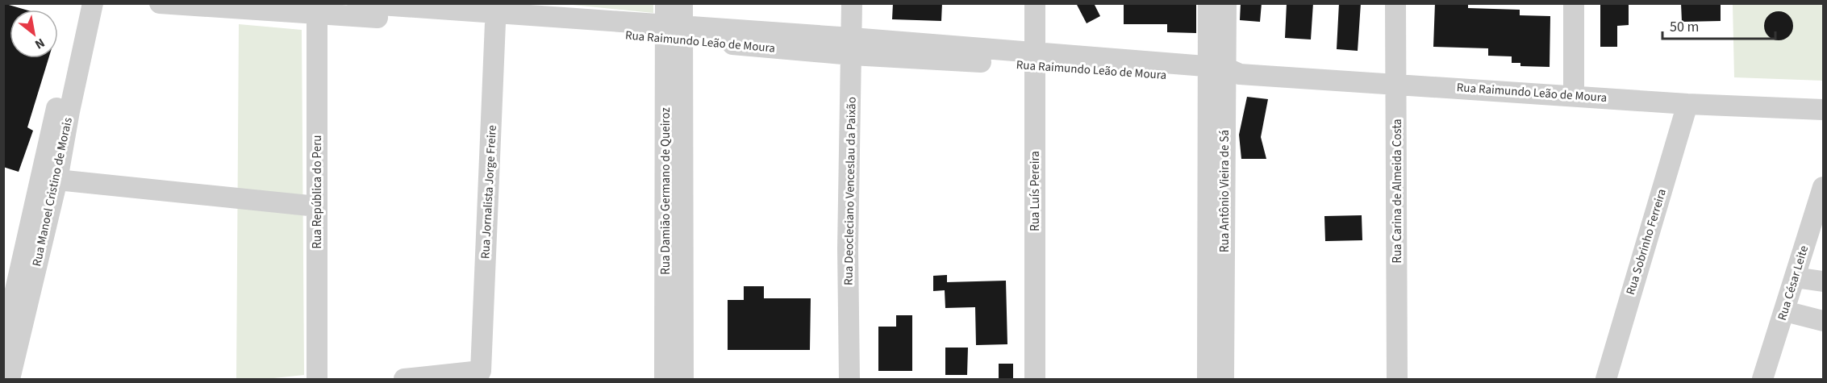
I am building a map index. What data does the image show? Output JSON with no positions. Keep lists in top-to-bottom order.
{
  "streets": {
    "street": [
      "Rua Raimundo Leão de Moura",
      "Rua Damião Germano de Queiroz",
      "Rua Deocleciano Venceslau da Paixão",
      "Rua Luís Pereira",
      "Rua Antônio Vieira de Sá",
      "Rua Carina de Almeida Costa",
      "Rua Manoel Cristino de Morais",
      "Rua República do Peru",
      "Rua Jornalista Jorge Freire",
      "Rua Sobrinho Ferreira",
      "Rua César Leite"
    ]
  },
  "crossings": [
    ["Rua Raimundo Leão de Moura", "Rua Damião Germano de Queiroz"],
    ["Rua Raimundo Leão de Moura", "Rua Deocleciano Venceslau da Paixão"],
    ["Rua Raimundo Leão de Moura", "Rua Luís Pereira"],
    ["Rua Raimundo Leão de Moura", "Rua Antônio Vieira de Sá"],
    ["Rua Raimundo Leão de Moura", "Rua Carina de Almeida Costa"],
    ["Rua Raimundo Leão de Moura", "Rua República do Peru"],
    ["Rua Raimundo Leão de Moura", "Rua Jornalista Jorge Freire"],
    ["Rua Raimundo Leão de Moura", "Rua Sobrinho Ferreira"]
  ],
  "scale_bar": "50 m",
  "north": "bottom right"
}
